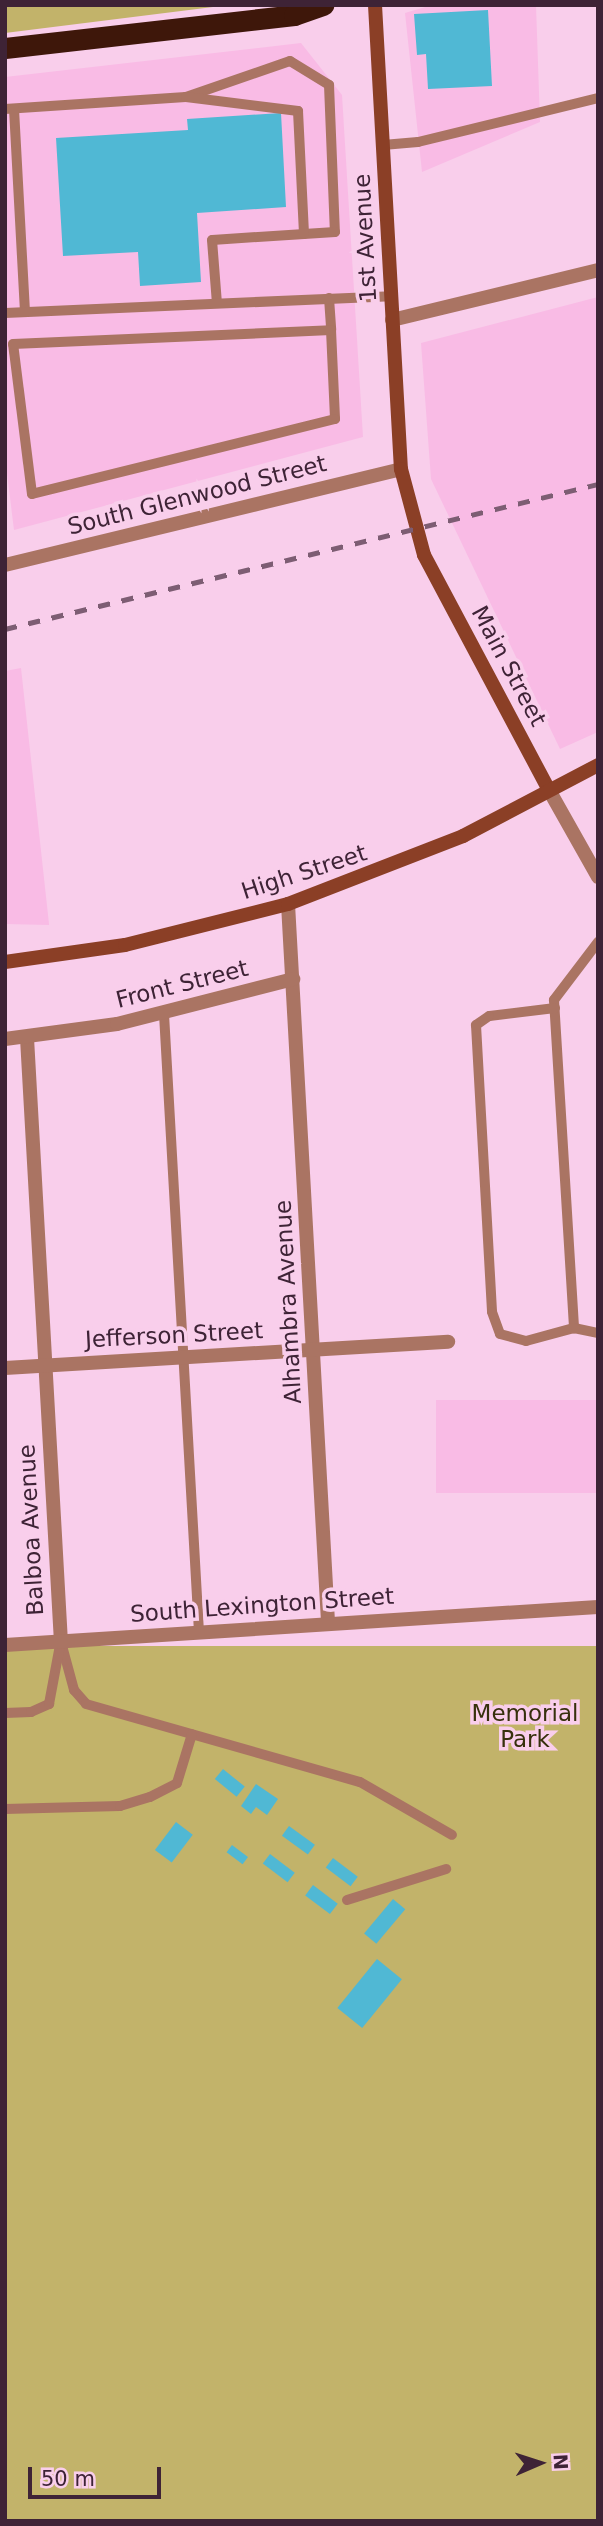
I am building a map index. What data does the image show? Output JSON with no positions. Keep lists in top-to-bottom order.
{
  "streets": {
    "main road": ["1st Avenue", "Main Street", "High Street"],
    "street": [
      "South Glenwood Street",
      "Front Street",
      "Alhambra Avenue",
      "Jefferson Street",
      "Balboa Avenue",
      "South Lexington Street"
    ]
  },
  "crossings": [
    ["1st Avenue", "South Glenwood Street"],
    ["1st Avenue", "Main Street"],
    ["South Glenwood Street", "Main Street"],
    ["Main Street", "High Street"],
    ["Front Street", "Alhambra Avenue"],
    ["Front Street", "Balboa Avenue"],
    ["Alhambra Avenue", "Jefferson Street"],
    ["Alhambra Avenue", "South Lexington Street"],
    ["Jefferson Street", "Balboa Avenue"],
    ["Balboa Avenue", "South Lexington Street"]
  ],
  "parks": ["Memorial Park"],
  "scale_bar": "50 m",
  "north": "right"
}
